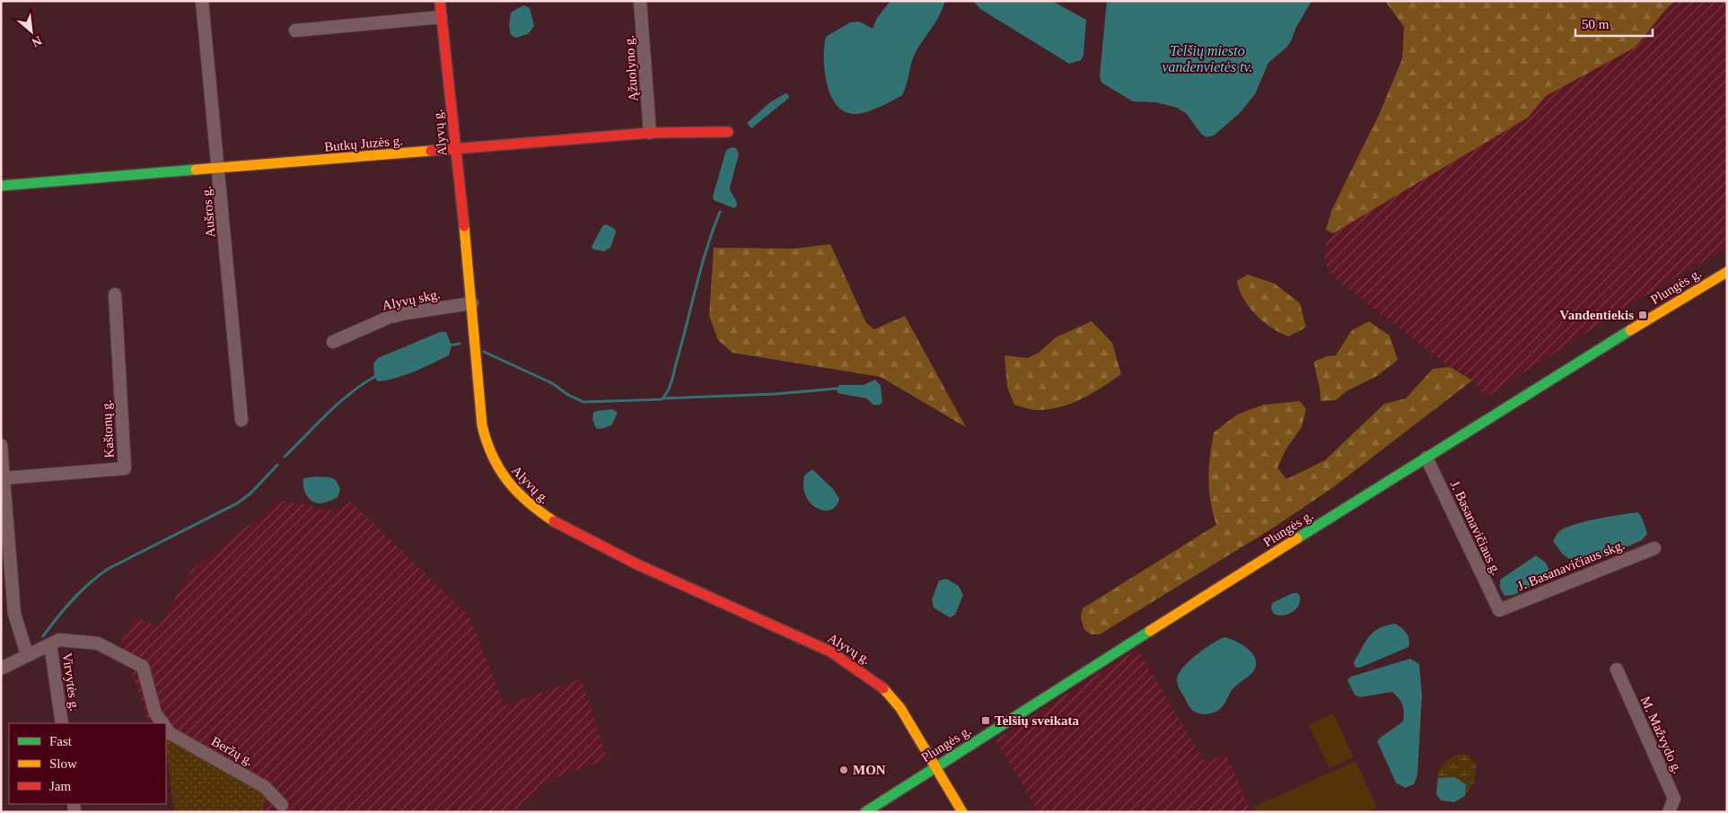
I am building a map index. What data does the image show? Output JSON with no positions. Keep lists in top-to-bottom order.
{
  "streets": {
    "street": [
      "Ąžuolyno g.",
      "Alyvų g.",
      "Butkų Juzės g.",
      "Aušros g.",
      "Plungės g.",
      "Alyvų skg.",
      "Kaštonų g.",
      "J. Basanavičiaus g.",
      "J. Basanavičiaus skg.",
      "Virvytės g.",
      "M. Mažvydo g.",
      "Beržų g."
    ]
  },
  "crossings": [
    ["Ąžuolyno g.", "Butkų Juzės g."],
    ["Alyvų g.", "Butkų Juzės g."],
    ["Alyvų g.", "Plungės g."],
    ["Alyvų g.", "Alyvų skg."],
    ["Butkų Juzės g.", "Aušros g."],
    ["Plungės g.", "J. Basanavičiaus g."],
    ["J. Basanavičiaus g.", "J. Basanavičiaus skg."],
    ["Virvytės g.", "Beržų g."]
  ],
  "water": ["Telšių miesto vandenvietės tv."],
  "places": {
    "transit": ["Vandentiekis", "Telšių sveikata"],
    "other": ["MON"]
  },
  "legend": ["Fast", "Slow", "Jam"],
  "scale_bar": "50 m",
  "north": "bottom right"
}
